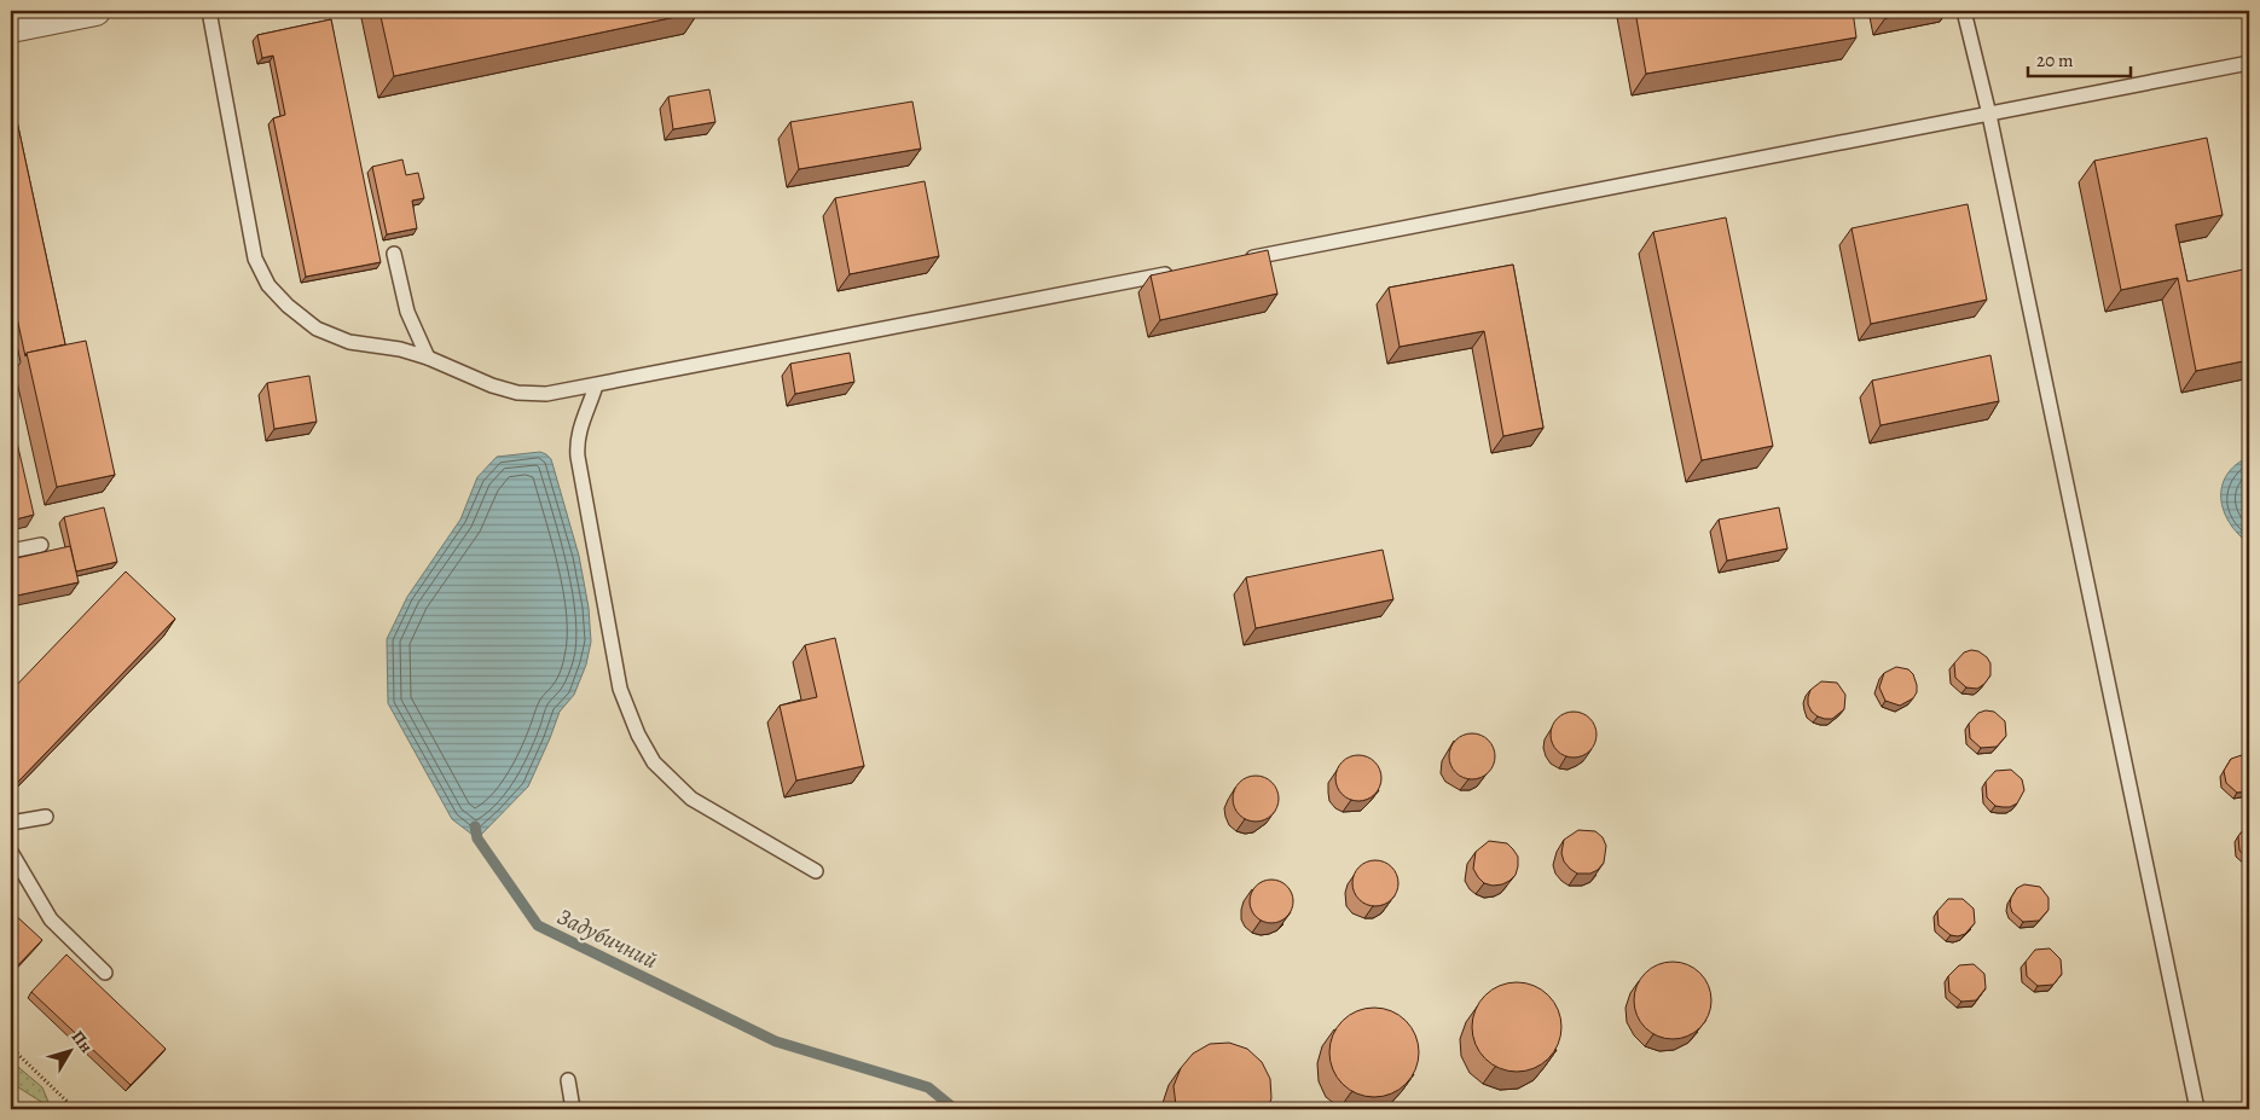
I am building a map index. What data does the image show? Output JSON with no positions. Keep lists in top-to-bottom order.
{
  "water": ["Задубичний"],
  "scale_bar": "20 m",
  "north": "top right"
}
